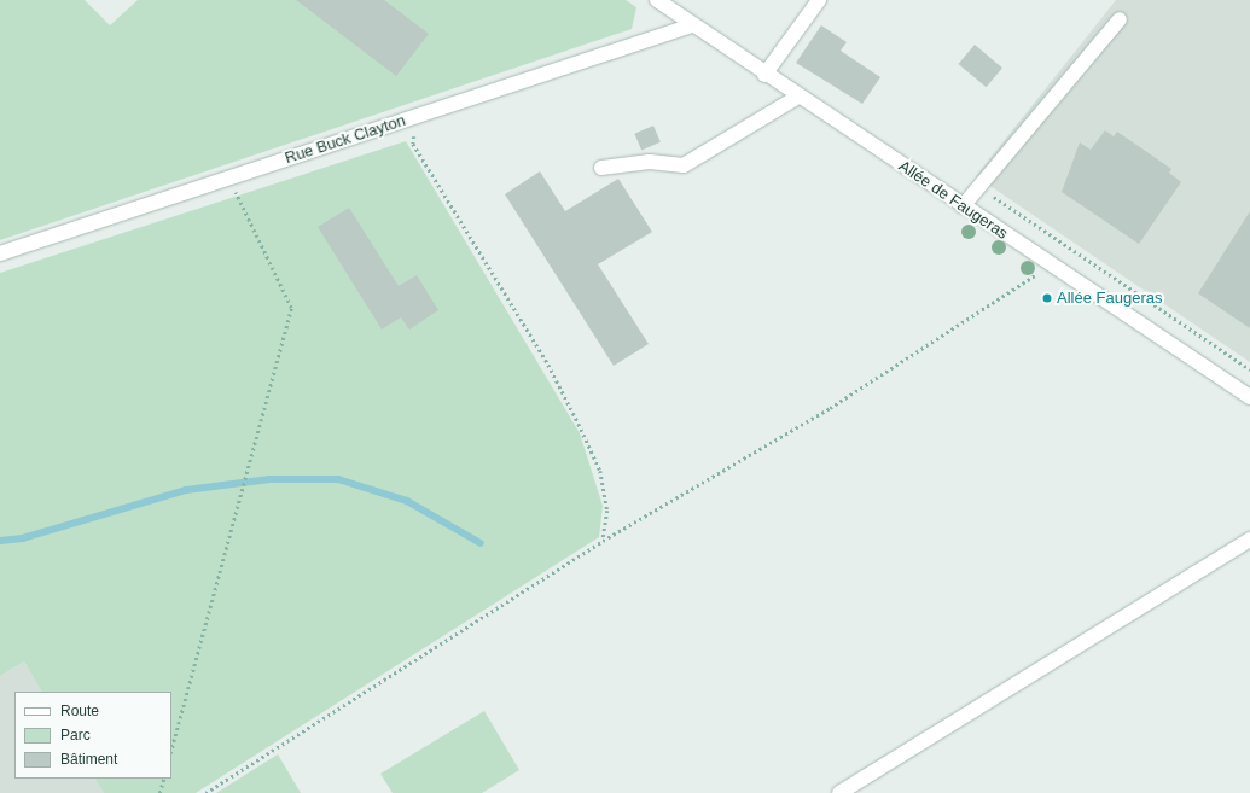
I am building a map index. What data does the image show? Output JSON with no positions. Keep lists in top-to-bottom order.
{
  "streets": {
    "street": ["Rue Buck Clayton", "Allée de Faugeras"]
  },
  "crossings": [
    ["Rue Buck Clayton", "Allée de Faugeras"]
  ],
  "places": ["Allée Faugeras"],
  "legend": ["Route", "Parc", "Bâtiment"]
}
